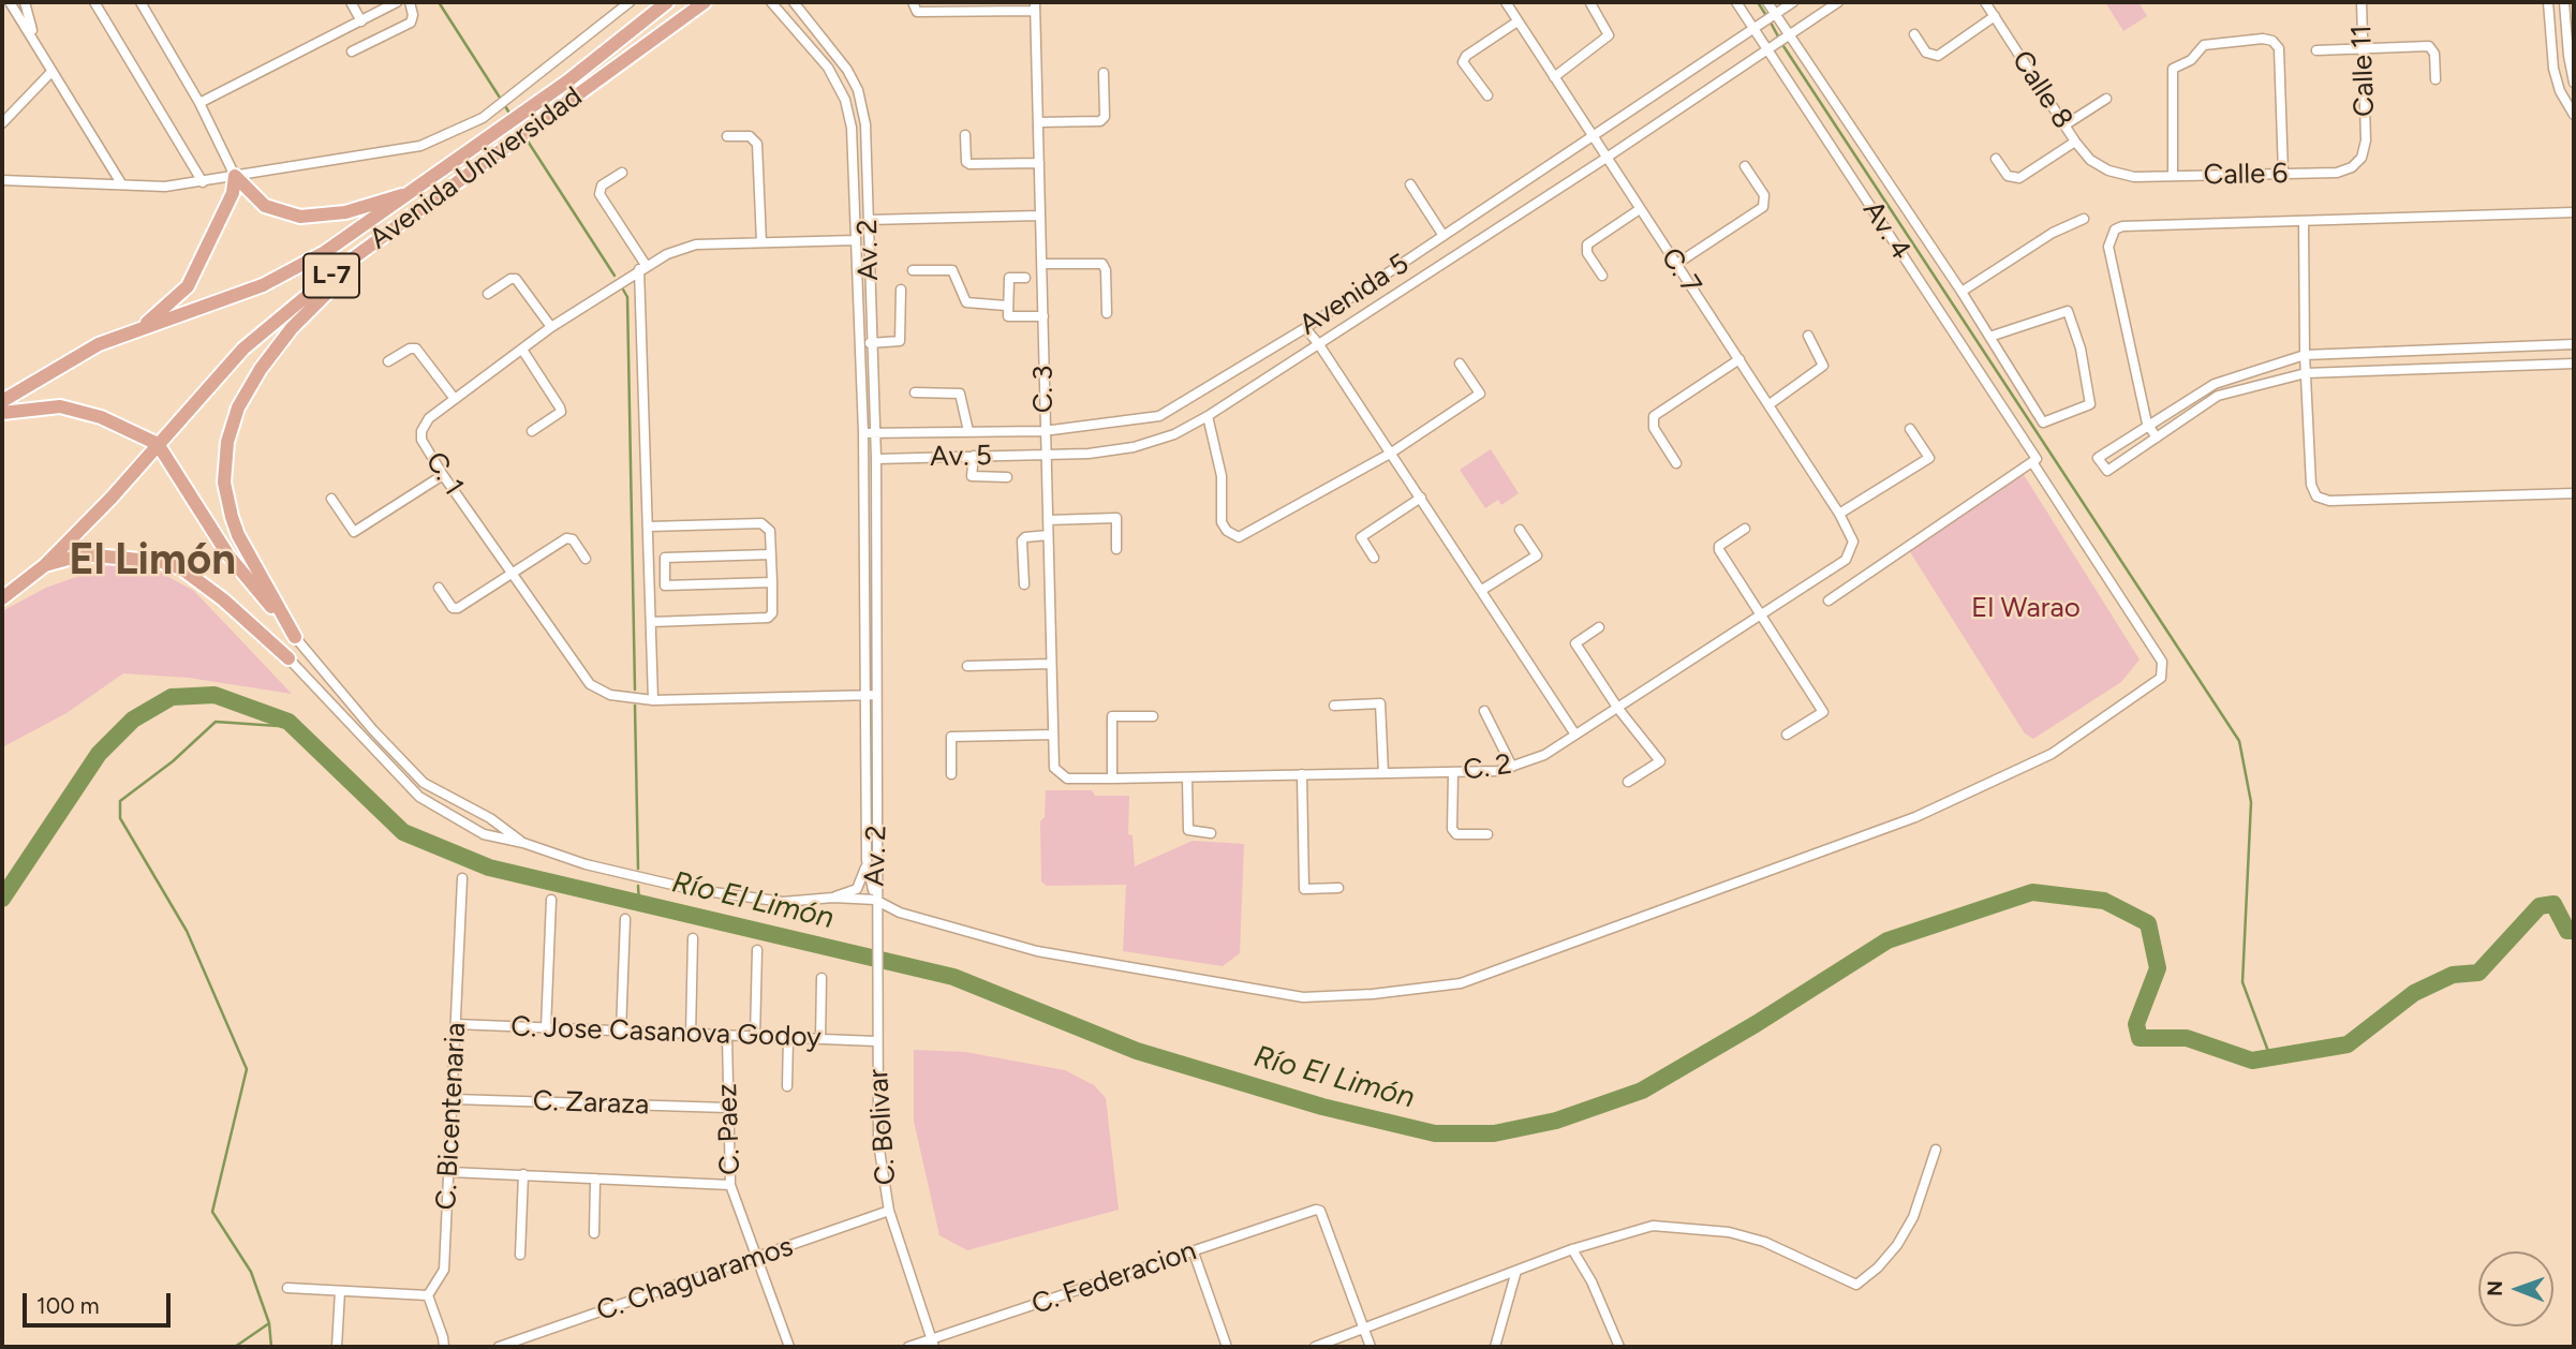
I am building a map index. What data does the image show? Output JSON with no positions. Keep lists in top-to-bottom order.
{
  "streets": {
    "main road": ["Avenida Universidad", "L-7"],
    "street": [
      "Calle 11",
      "Calle 8",
      "Calle 6",
      "Av. 4",
      "Av. 2",
      "C. 7",
      "Avenida 5",
      "C. 3",
      "Av. 5",
      "C. 1",
      "C. 2",
      "C. Jose Casanova Godoy",
      "C. Zaraza",
      "C. Bicentenaria",
      "C. Bolivar",
      "C. Paez",
      "C. Federacion",
      "C. Chaguaramos"
    ]
  },
  "crossings": [
    ["Calle 11", "Calle 6"],
    ["Calle 8", "Calle 6"],
    ["Av. 4", "Av. 2"],
    ["Av. 4", "Avenida 5"],
    ["Av. 4", "C. Bolivar"],
    ["Av. 2", "Avenida 5"],
    ["Av. 2", "Av. 5"],
    ["Av. 2", "C. 1"],
    ["Av. 2", "C. Bolivar"],
    ["C. 7", "Avenida 5"],
    ["C. 7", "C. 2"],
    ["Avenida 5", "C. 3"],
    ["Avenida 5", "Av. 5"],
    ["C. 3", "Av. 5"],
    ["C. 3", "C. 2"],
    ["C. Jose Casanova Godoy", "C. Bicentenaria"],
    ["C. Jose Casanova Godoy", "C. Bolivar"],
    ["C. Jose Casanova Godoy", "C. Paez"],
    ["C. Zaraza", "C. Bicentenaria"],
    ["C. Zaraza", "C. Paez"],
    ["C. Bolivar", "C. Federacion"],
    ["C. Bolivar", "C. Chaguaramos"],
    ["C. Paez", "C. Chaguaramos"]
  ],
  "districts": ["El Limón"],
  "water": ["Río El Limón"],
  "parks": ["El Warao"],
  "scale_bar": "100 m",
  "north": "left"
}
